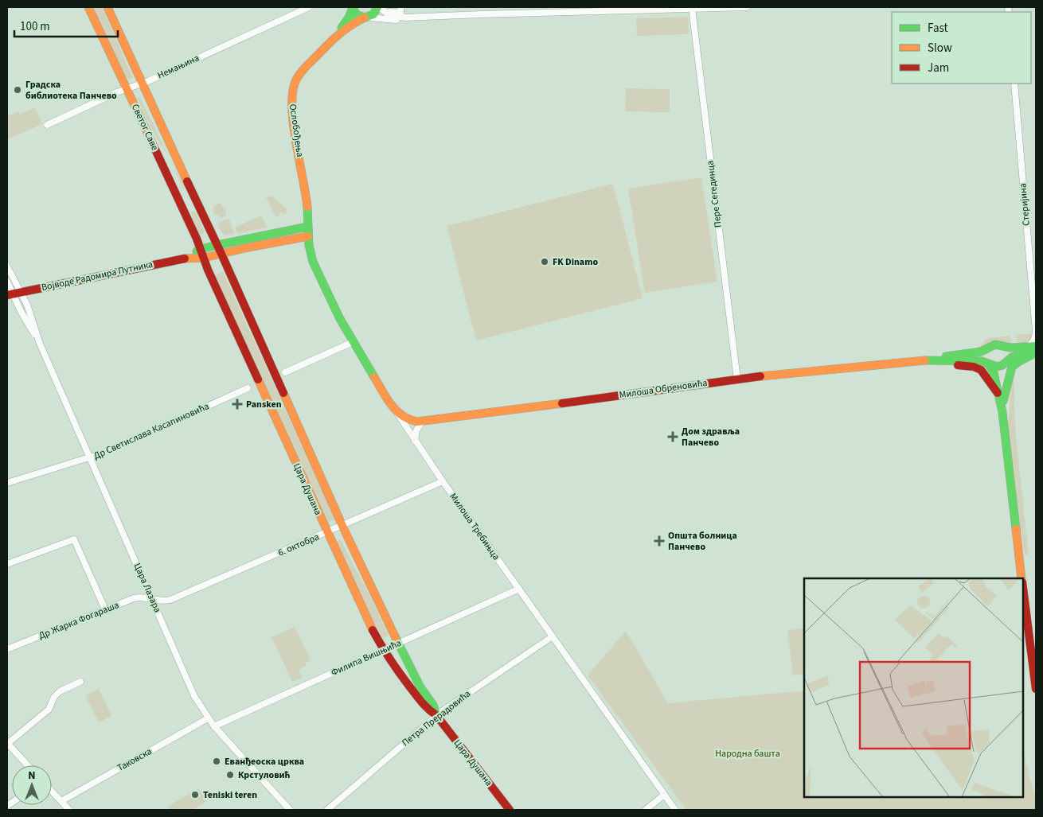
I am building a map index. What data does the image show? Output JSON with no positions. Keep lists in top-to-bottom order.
{
  "streets": {
    "street": [
      "Немањина",
      "Светог Саве",
      "Ослобођења",
      "Пере Сегединца",
      "Стеријина",
      "Војводе Радомира Путника",
      "Милоша Обреновића",
      "Др Светислава Касапиновића",
      "Цара Душана",
      "Милоша Требињца",
      "6. октобра",
      "Цара Лазара",
      "Др Жарка Фогараша",
      "Филипа Вишњића",
      "Петра Прерадовића",
      "Таковска"
    ]
  },
  "crossings": [
    ["Немањина", "Светог Саве"],
    ["Светог Саве", "Војводе Радомира Путника"],
    ["Светог Саве", "Цара Душана"],
    ["Ослобођења", "Војводе Радомира Путника"],
    ["Ослобођења", "Милоша Требињца"],
    ["Пере Сегединца", "Милоша Обреновића"],
    ["Војводе Радомира Путника", "Цара Душана"],
    ["Војводе Радомира Путника", "Милоша Требињца"],
    ["Војводе Радомира Путника", "Цара Лазара"],
    ["Милоша Обреновића", "Милоша Требињца"],
    ["Др Светислава Касапиновића", "Цара Лазара"],
    ["Цара Душана", "6. октобра"],
    ["Цара Душана", "Филипа Вишњића"],
    ["Цара Душана", "Петра Прерадовића"],
    ["Милоша Требињца", "6. октобра"],
    ["Милоша Требињца", "Филипа Вишњића"],
    ["Милоша Требињца", "Петра Прерадовића"],
    ["6. октобра", "Цара Лазара"],
    ["6. октобра", "Др Жарка Фогараша"],
    ["Цара Лазара", "Др Жарка Фогараша"],
    ["Цара Лазара", "Филипа Вишњића"],
    ["Цара Лазара", "Таковска"]
  ],
  "parks": ["Народна башта"],
  "places": {
    "other": [
      "Градска библиотека Панчево",
      "FK Dinamo",
      "Еванђеоска црква",
      "Крстуловић",
      "Teniski teren"
    ],
    "health": ["Pansken", "Дом здравља Панчево", "Општа болница Панчево"]
  },
  "legend": ["Fast", "Slow", "Jam"],
  "scale_bar": "100 m",
  "north": "top"
}
